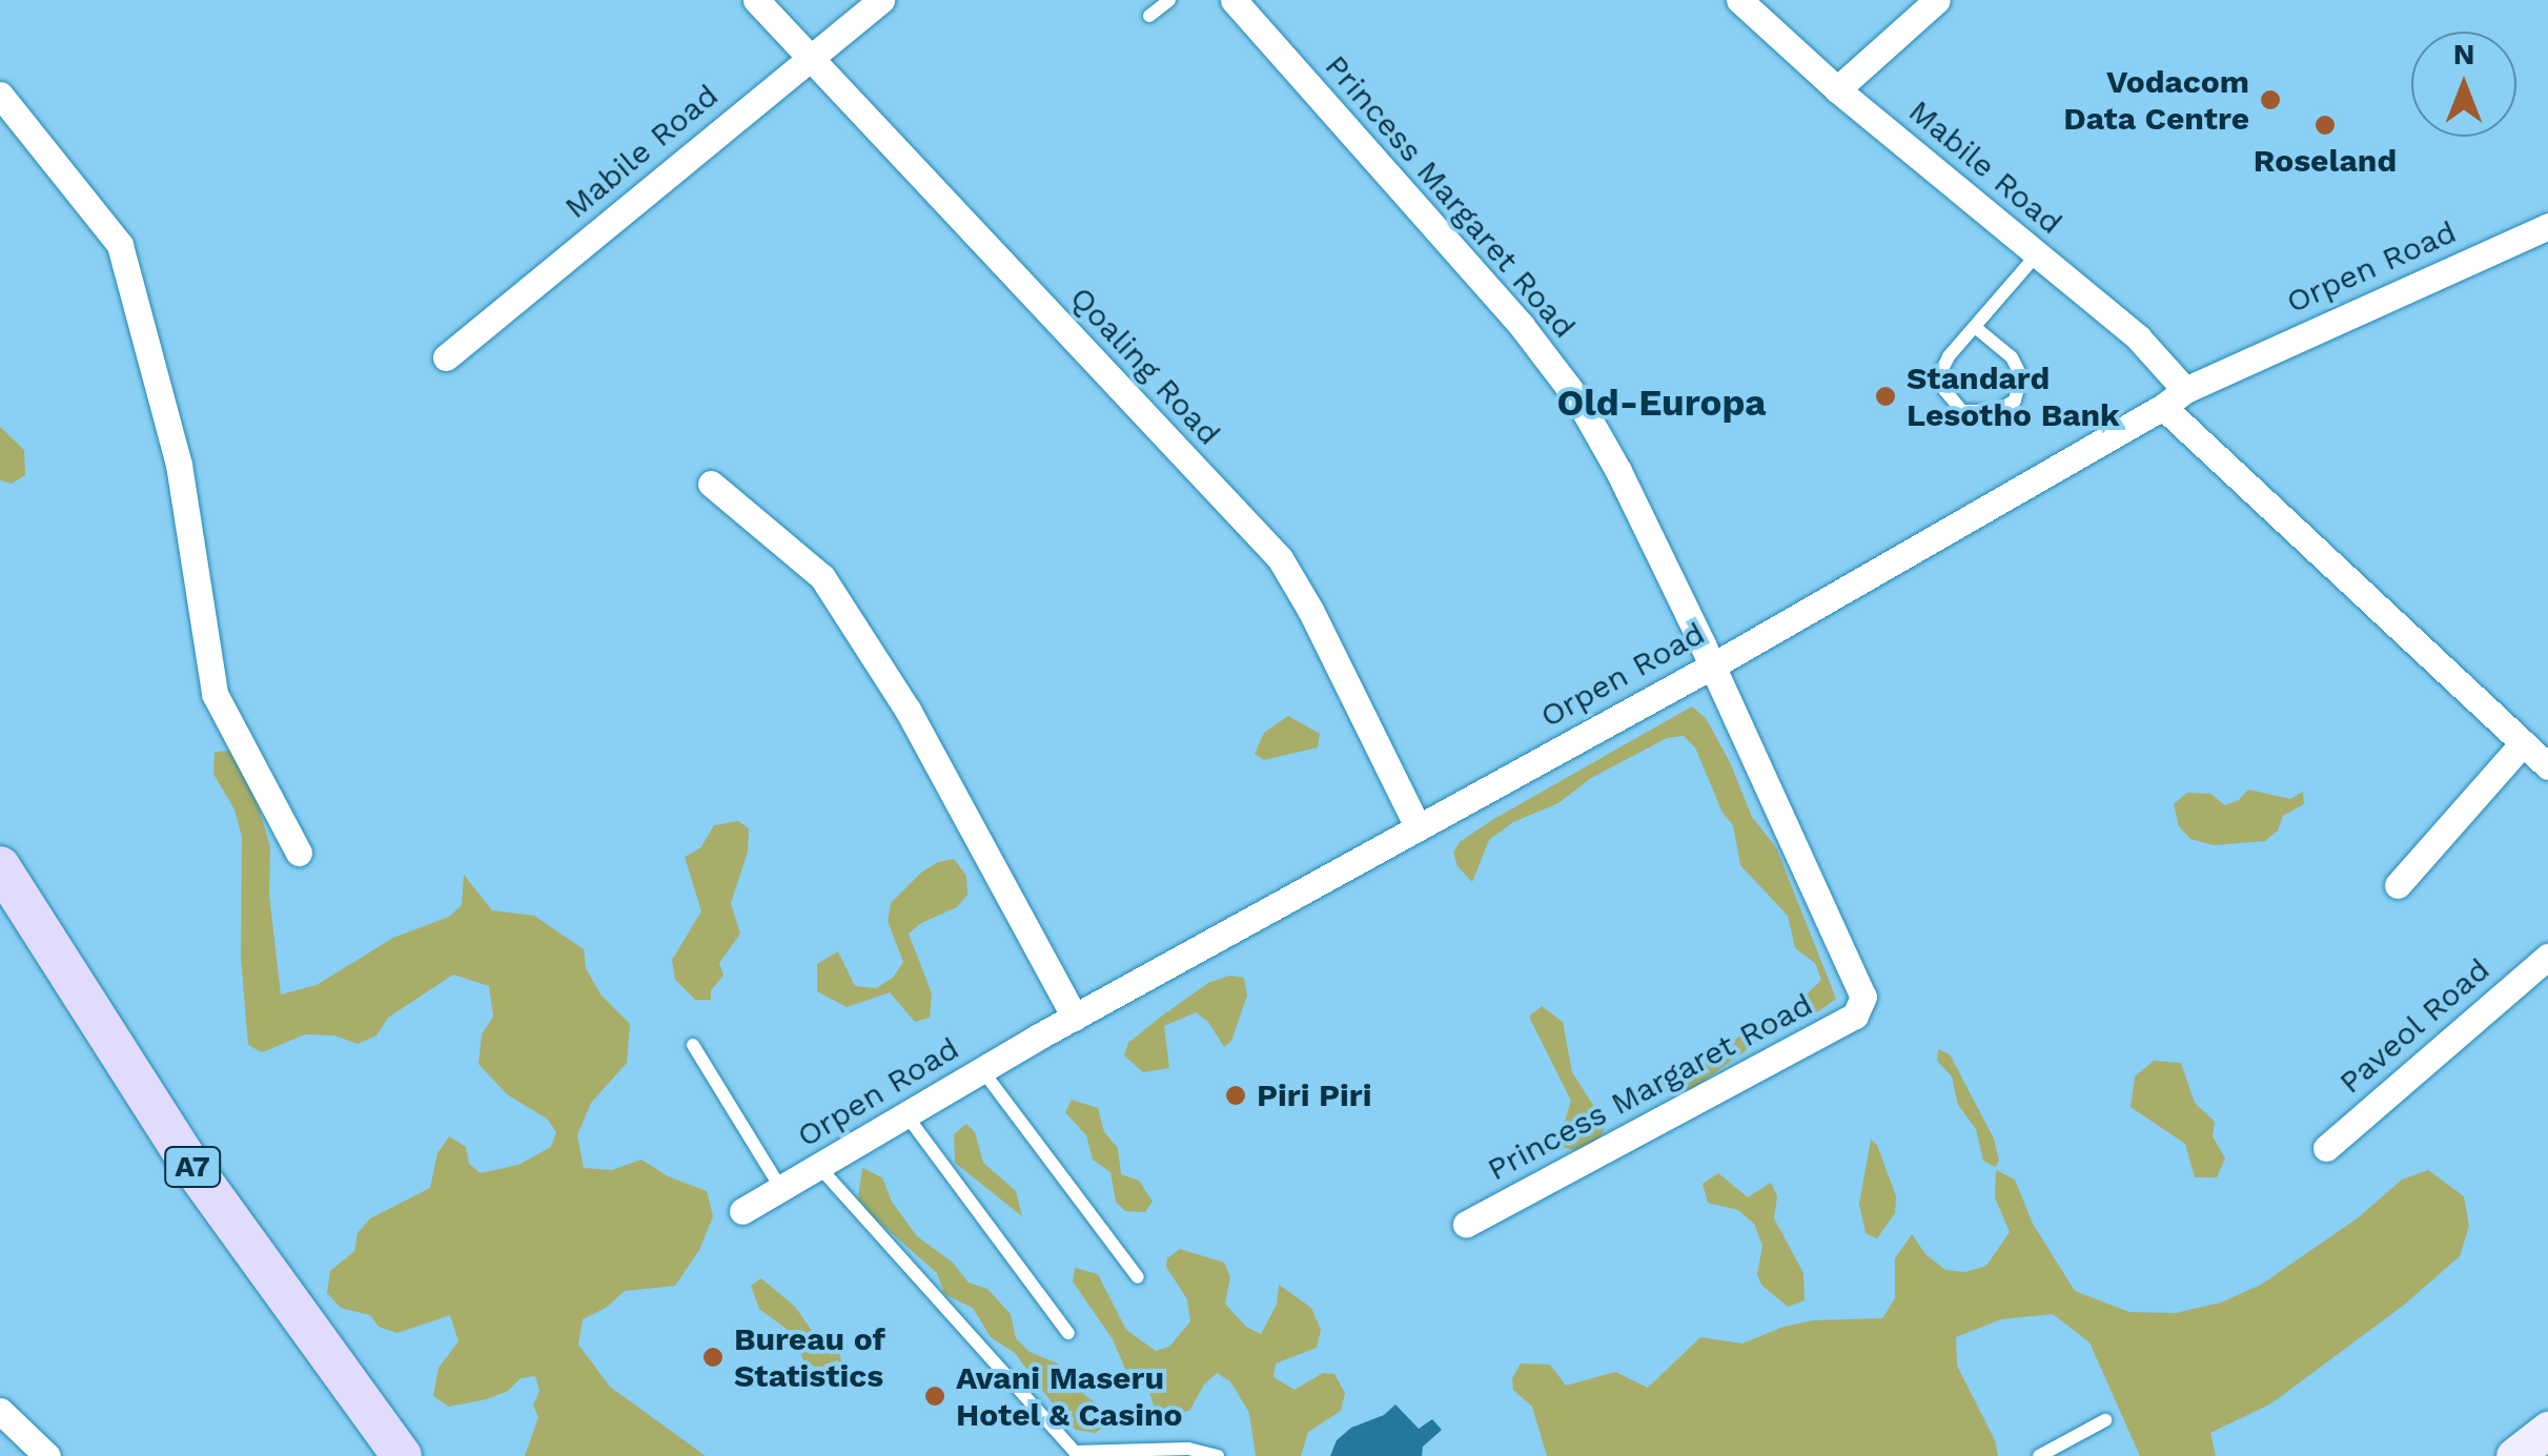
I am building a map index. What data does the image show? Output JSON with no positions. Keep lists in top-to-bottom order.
{
  "streets": {
    "main road": ["A7"],
    "street": [
      "Mabile Road",
      "Princess Margaret Road",
      "Orpen Road",
      "Qoaling Road",
      "Paveol Road"
    ]
  },
  "crossings": [
    ["Mabile Road", "Orpen Road"],
    ["Mabile Road", "Qoaling Road"],
    ["Princess Margaret Road", "Orpen Road"],
    ["Orpen Road", "Qoaling Road"]
  ],
  "districts": ["Old-Europa"],
  "places": [
    "Vodacom Data Centre",
    "Roseland",
    "Standard Lesotho Bank",
    "Piri Piri",
    "Bureau of Statistics",
    "Avani Maseru Hotel & Casino"
  ],
  "north": "top"
}
